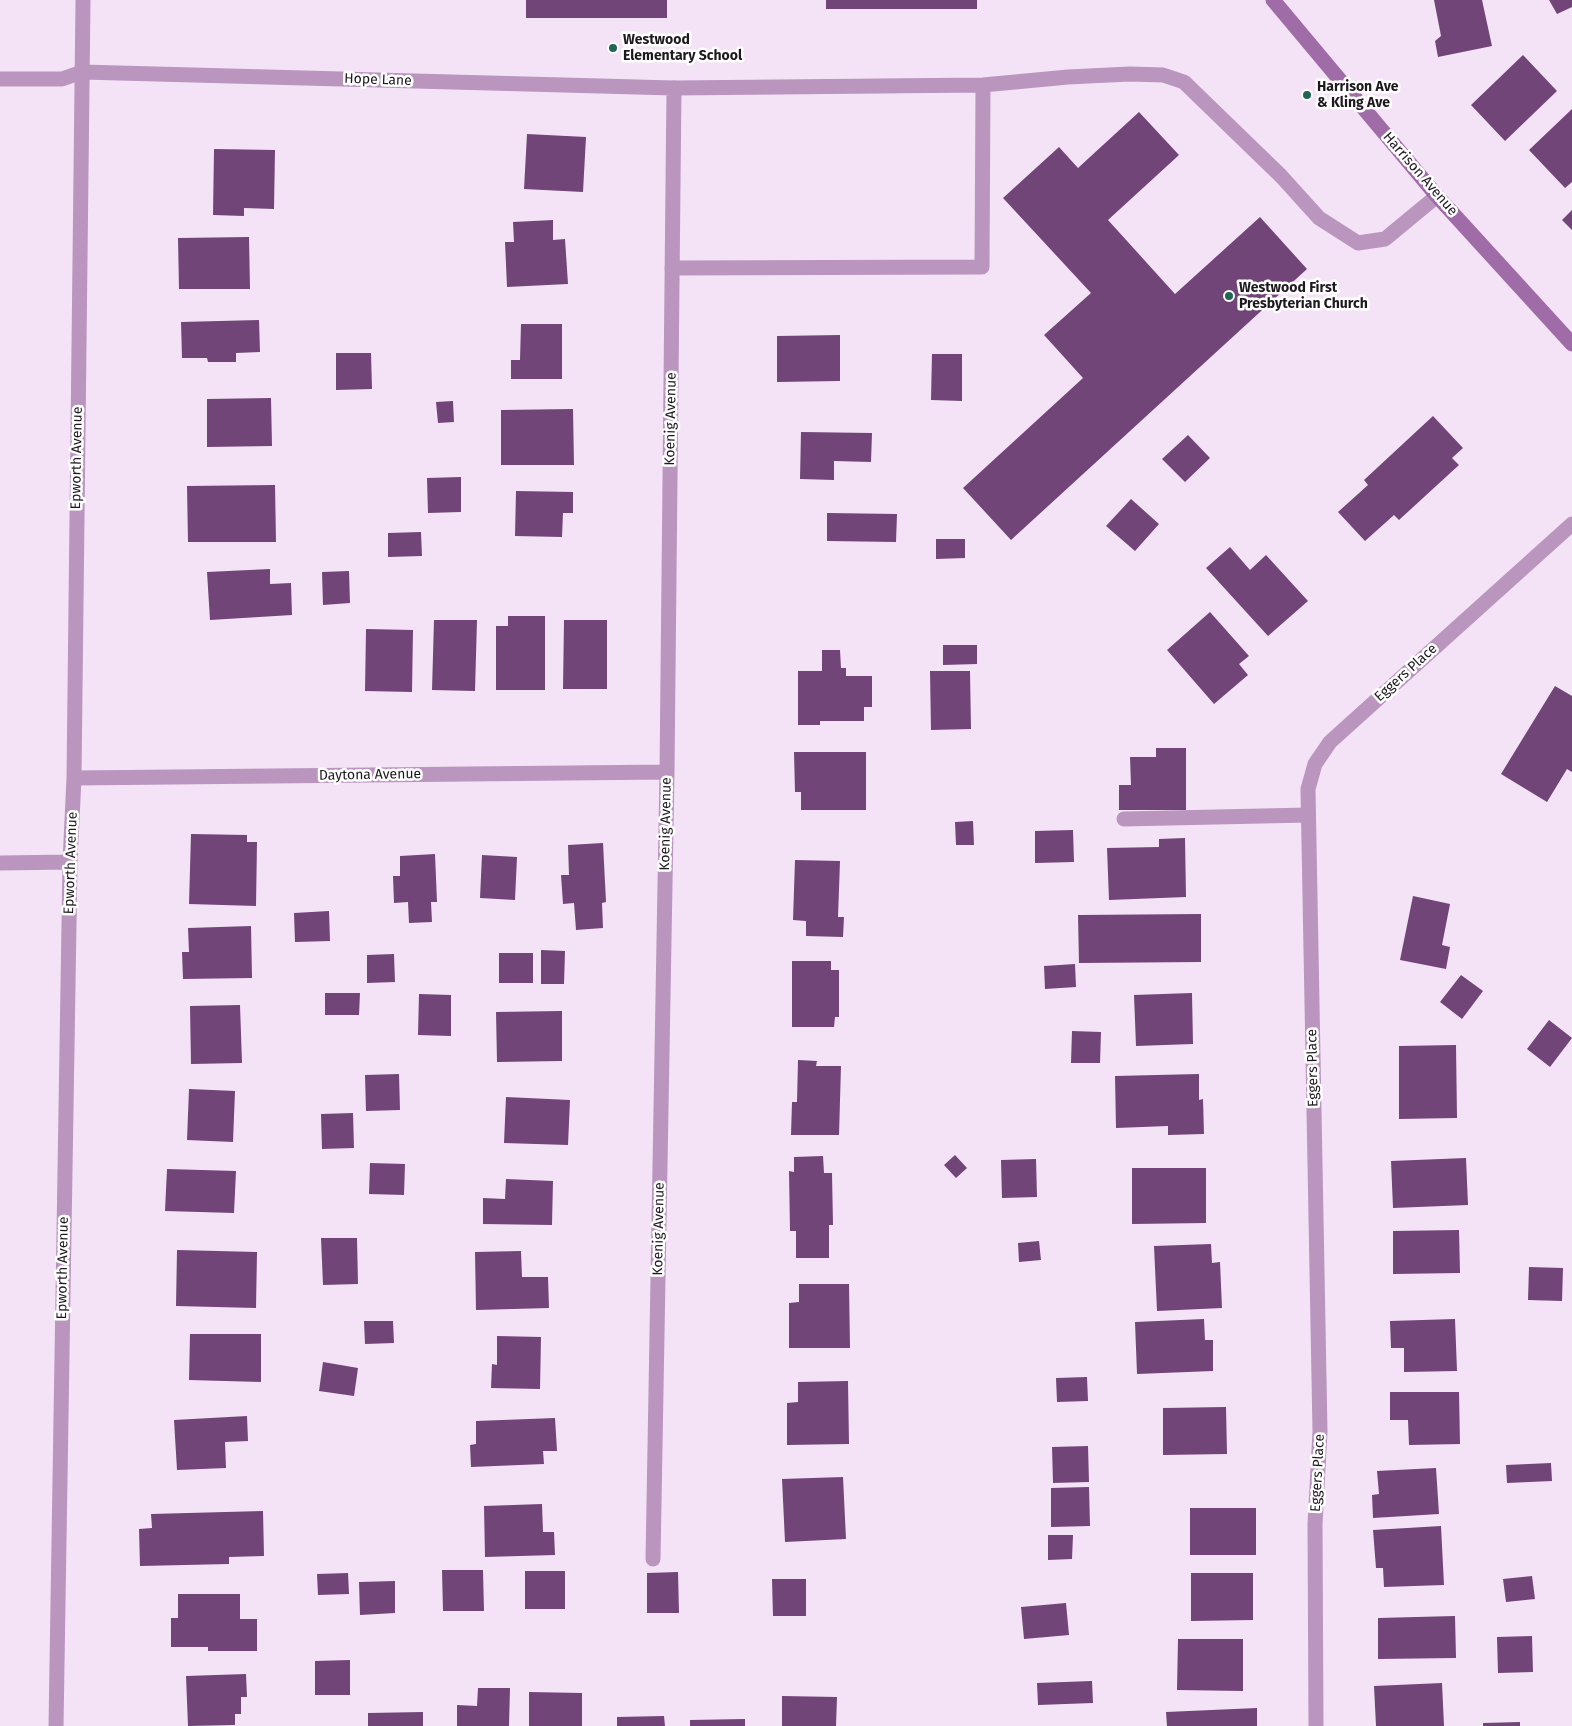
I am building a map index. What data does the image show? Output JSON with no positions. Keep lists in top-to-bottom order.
{
  "streets": {
    "main road": ["Harrison Avenue"],
    "street": [
      "Hope Lane",
      "Koenig Avenue",
      "Epworth Avenue",
      "Eggers Place",
      "Daytona Avenue"
    ]
  },
  "crossings": [
    ["Hope Lane", "Harrison Avenue"],
    ["Hope Lane", "Koenig Avenue"],
    ["Hope Lane", "Epworth Avenue"],
    ["Koenig Avenue", "Daytona Avenue"],
    ["Epworth Avenue", "Daytona Avenue"]
  ],
  "places": ["Westwood Elementary School", "Harrison Ave & Kling Ave", "Westwood First Presbyterian Church"]
}
